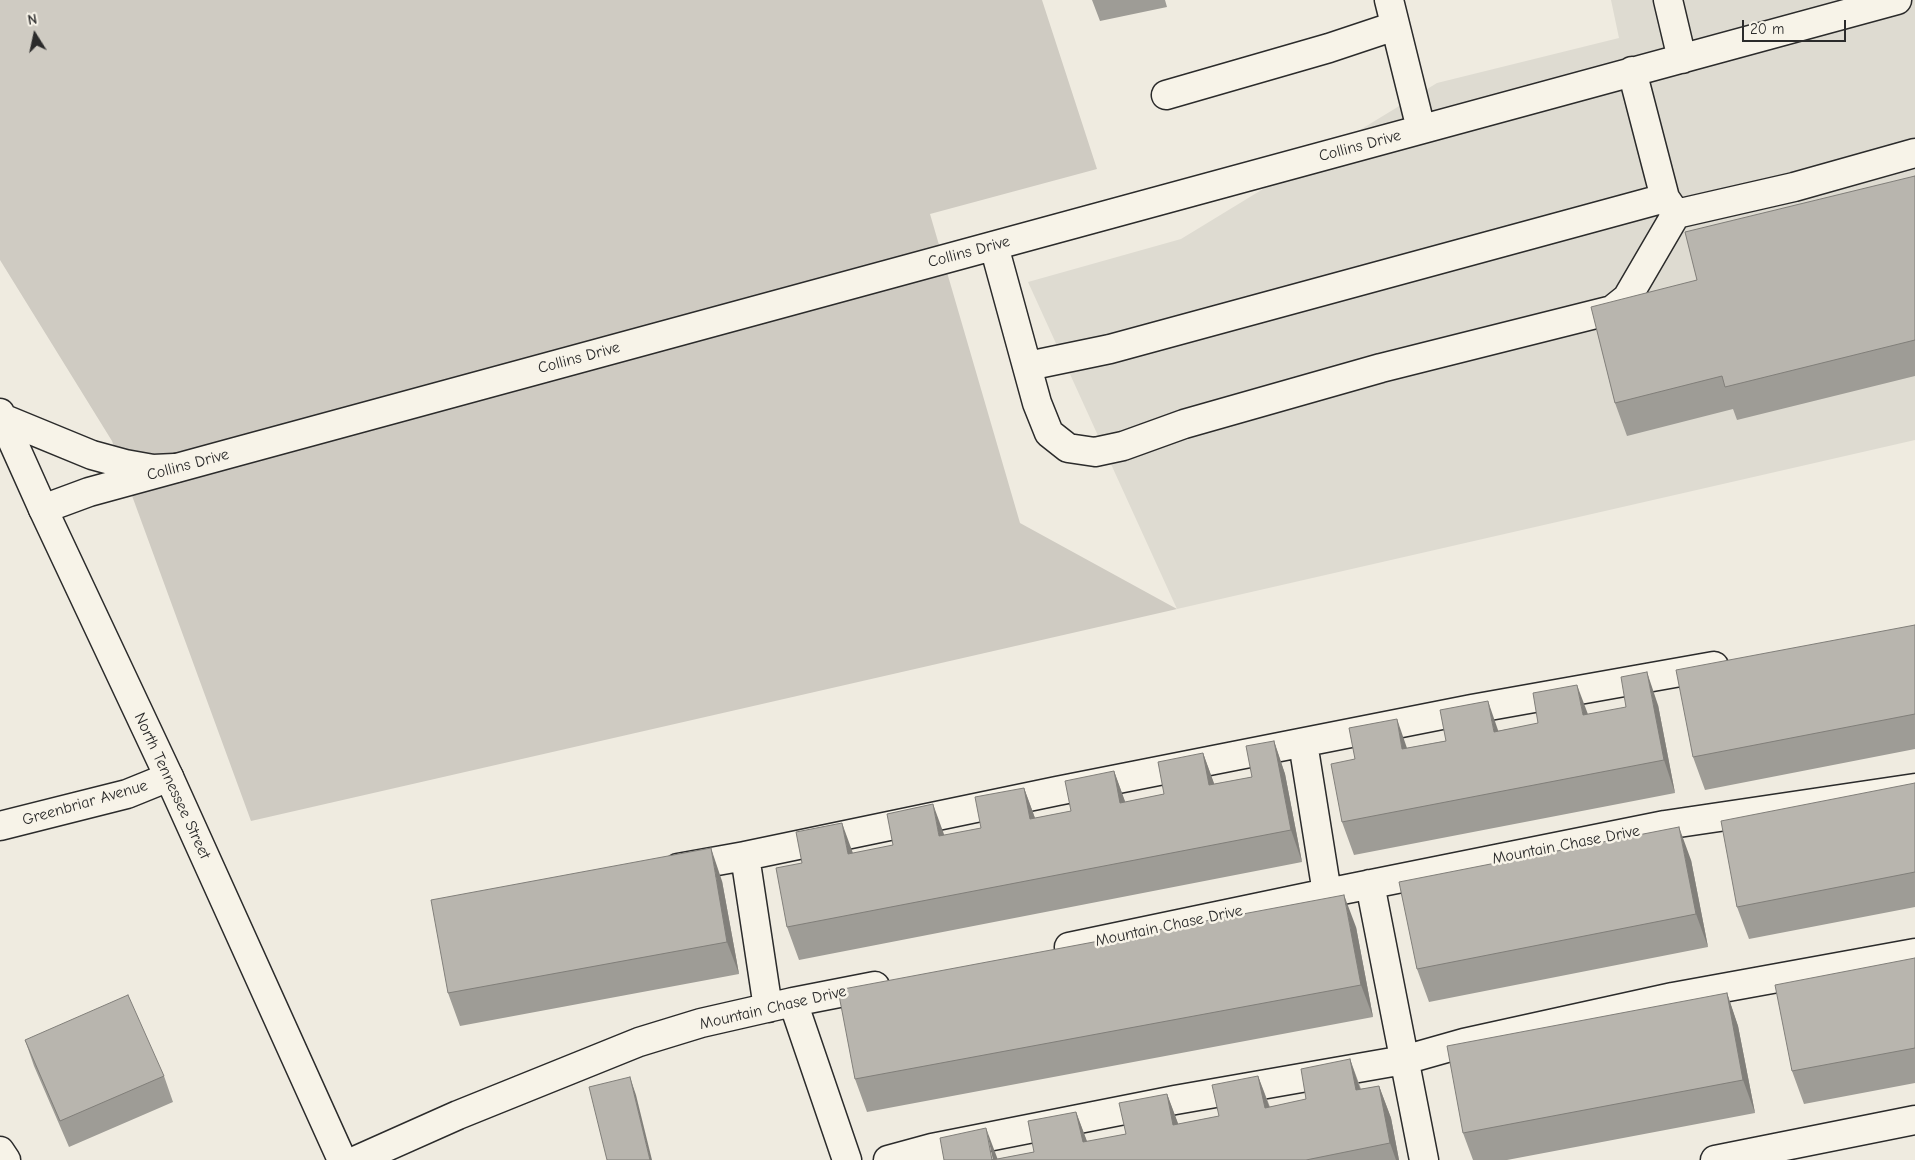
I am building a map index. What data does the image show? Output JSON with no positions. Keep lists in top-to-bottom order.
{
  "streets": {
    "street": [
      "Collins Drive",
      "North Tennessee Street",
      "Greenbriar Avenue",
      "Mountain Chase Drive"
    ]
  },
  "crossings": [
    ["Collins Drive", "North Tennessee Street"],
    ["North Tennessee Street", "Greenbriar Avenue"]
  ],
  "scale_bar": "20 m",
  "north": "top"
}
